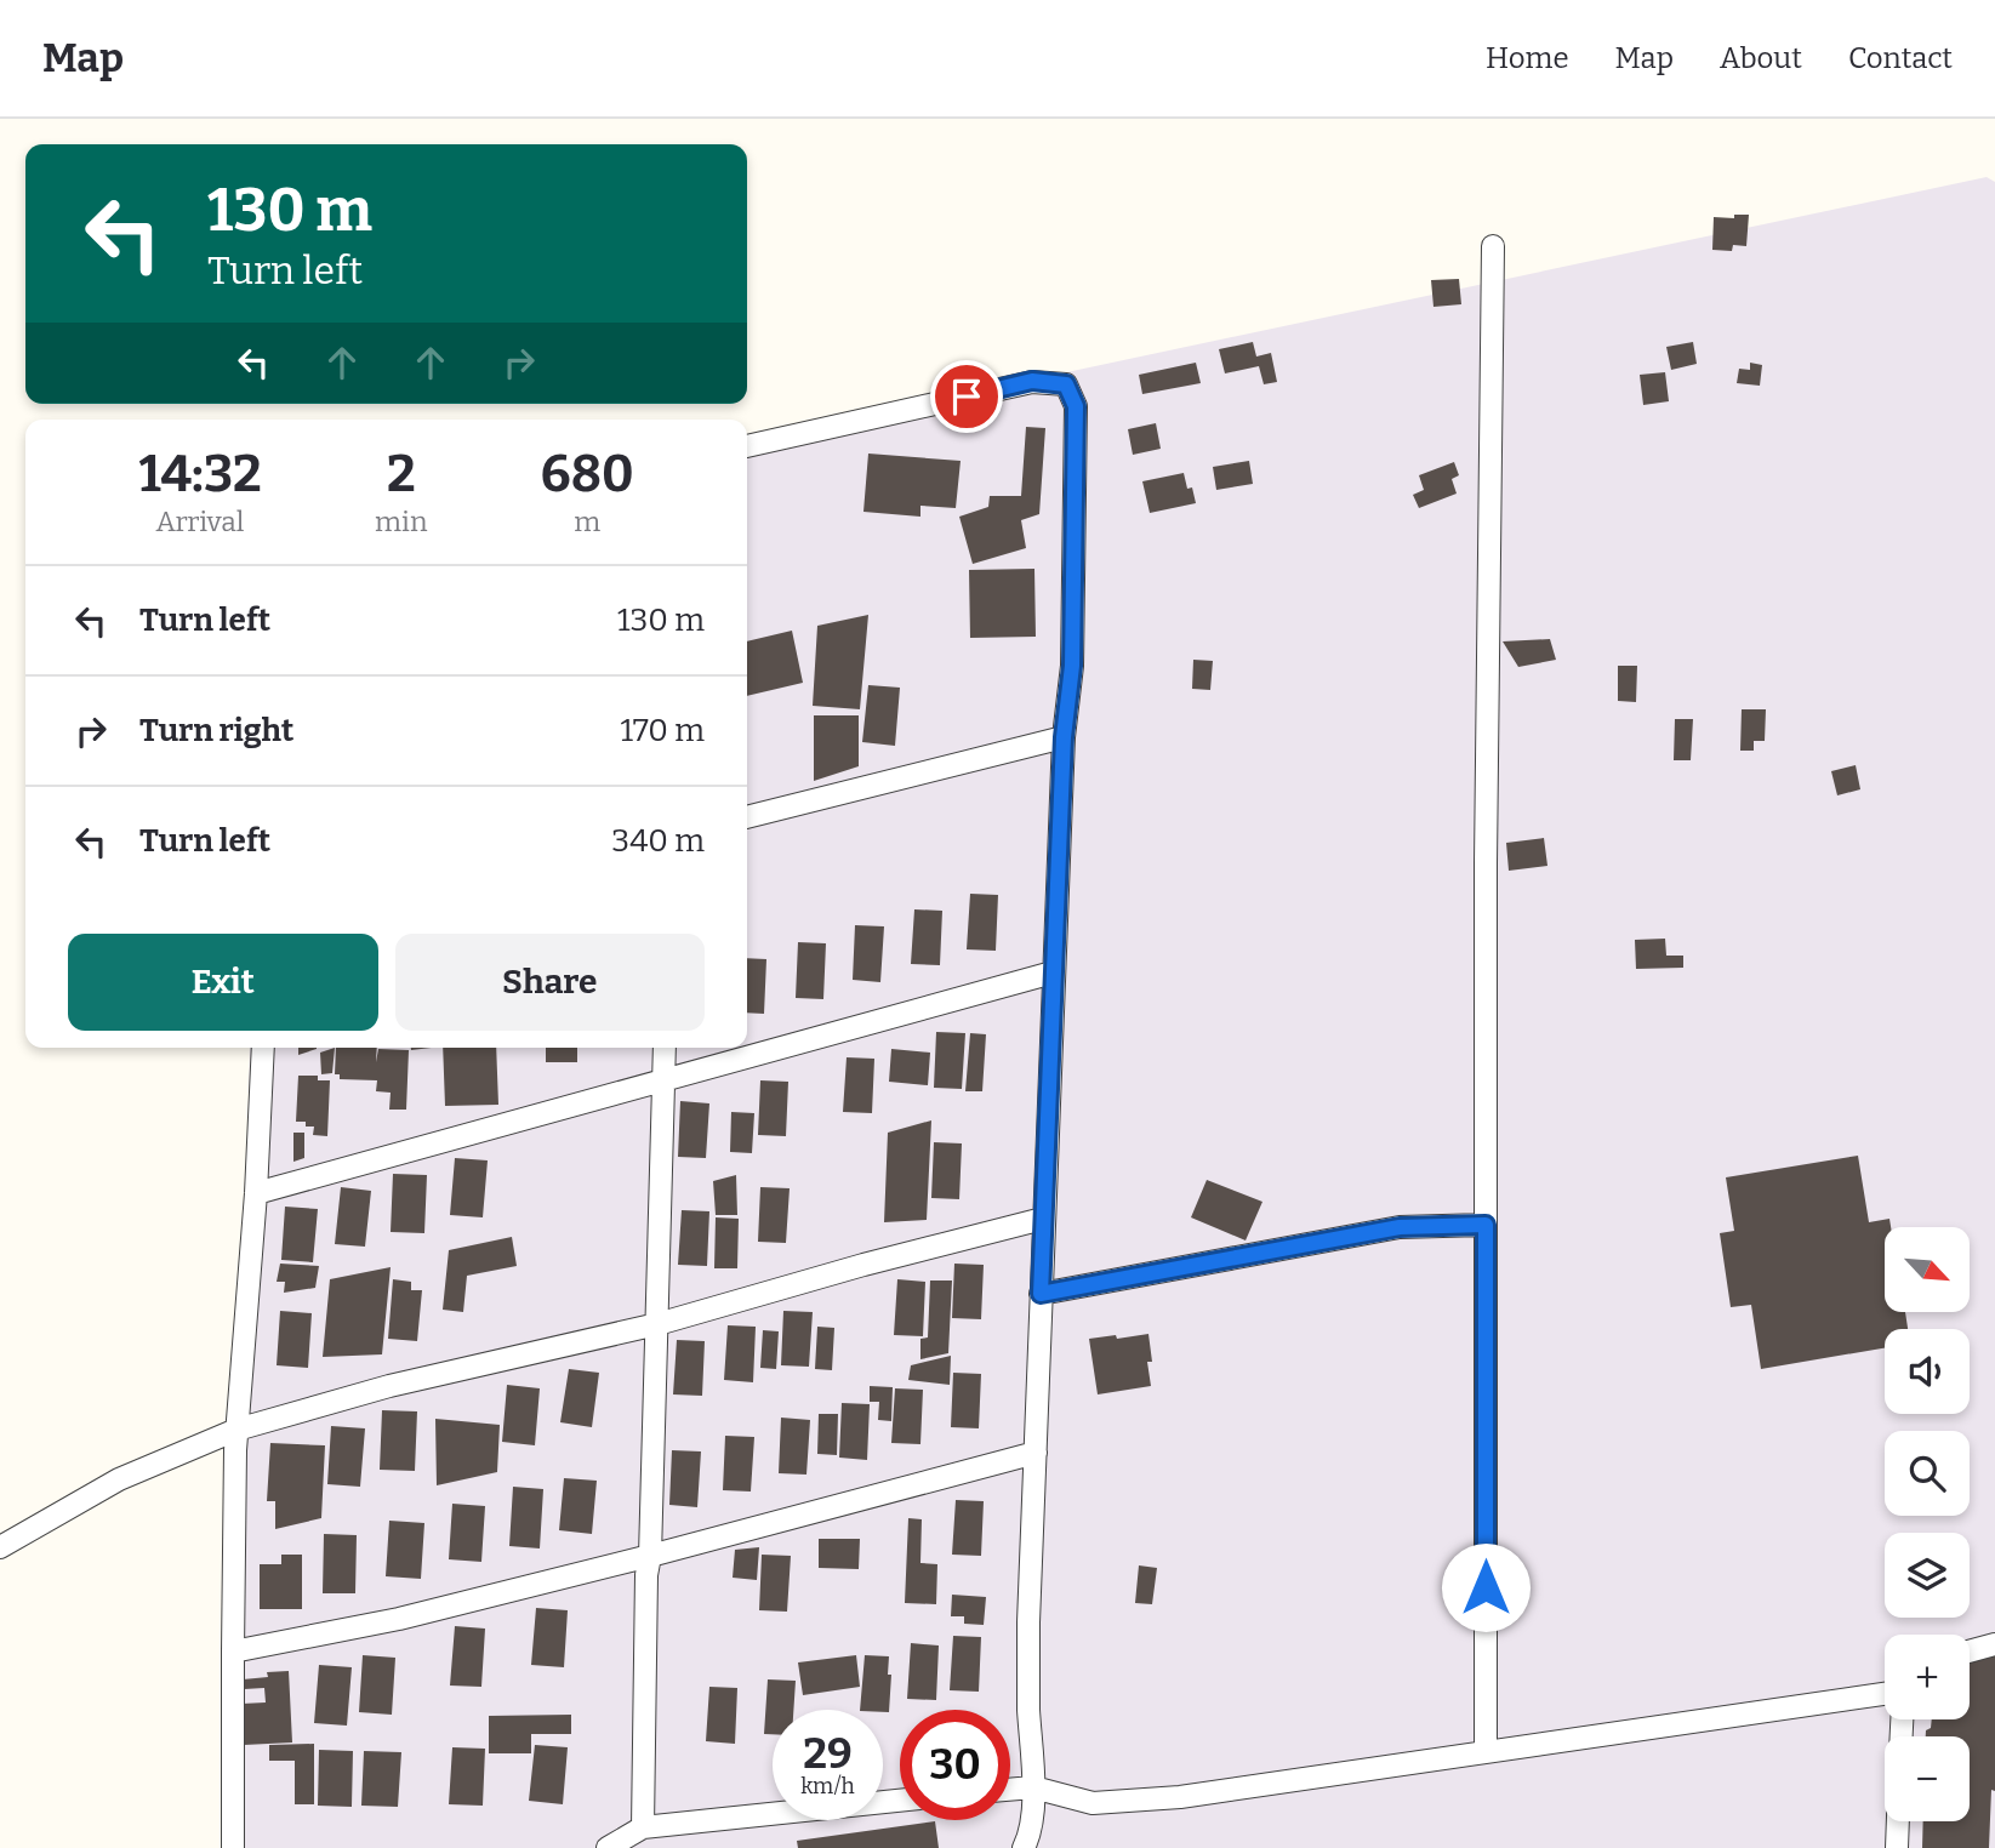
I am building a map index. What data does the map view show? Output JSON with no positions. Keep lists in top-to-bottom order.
{
  "north": "bottom right",
  "page": {
    "header": "Map",
    "nav": [
      "Home",
      "Map",
      "About",
      "Contact"
    ],
    "turn": ["130 m", "Turn left"],
    "eta": [
      "14:32",
      "Arrival",
      "2",
      "min",
      "680",
      "m"
    ],
    "list": [
      {
        "name": "Turn left",
        "value": "130 m"
      },
      {
        "name": "Turn right",
        "value": "170 m"
      },
      {
        "name": "Turn left",
        "value": "340 m"
      }
    ],
    "buttons": ["Exit", "Share"],
    "map_buttons": ["+", "−"],
    "speed": "29 km/h",
    "limit": "30"
  }
}
